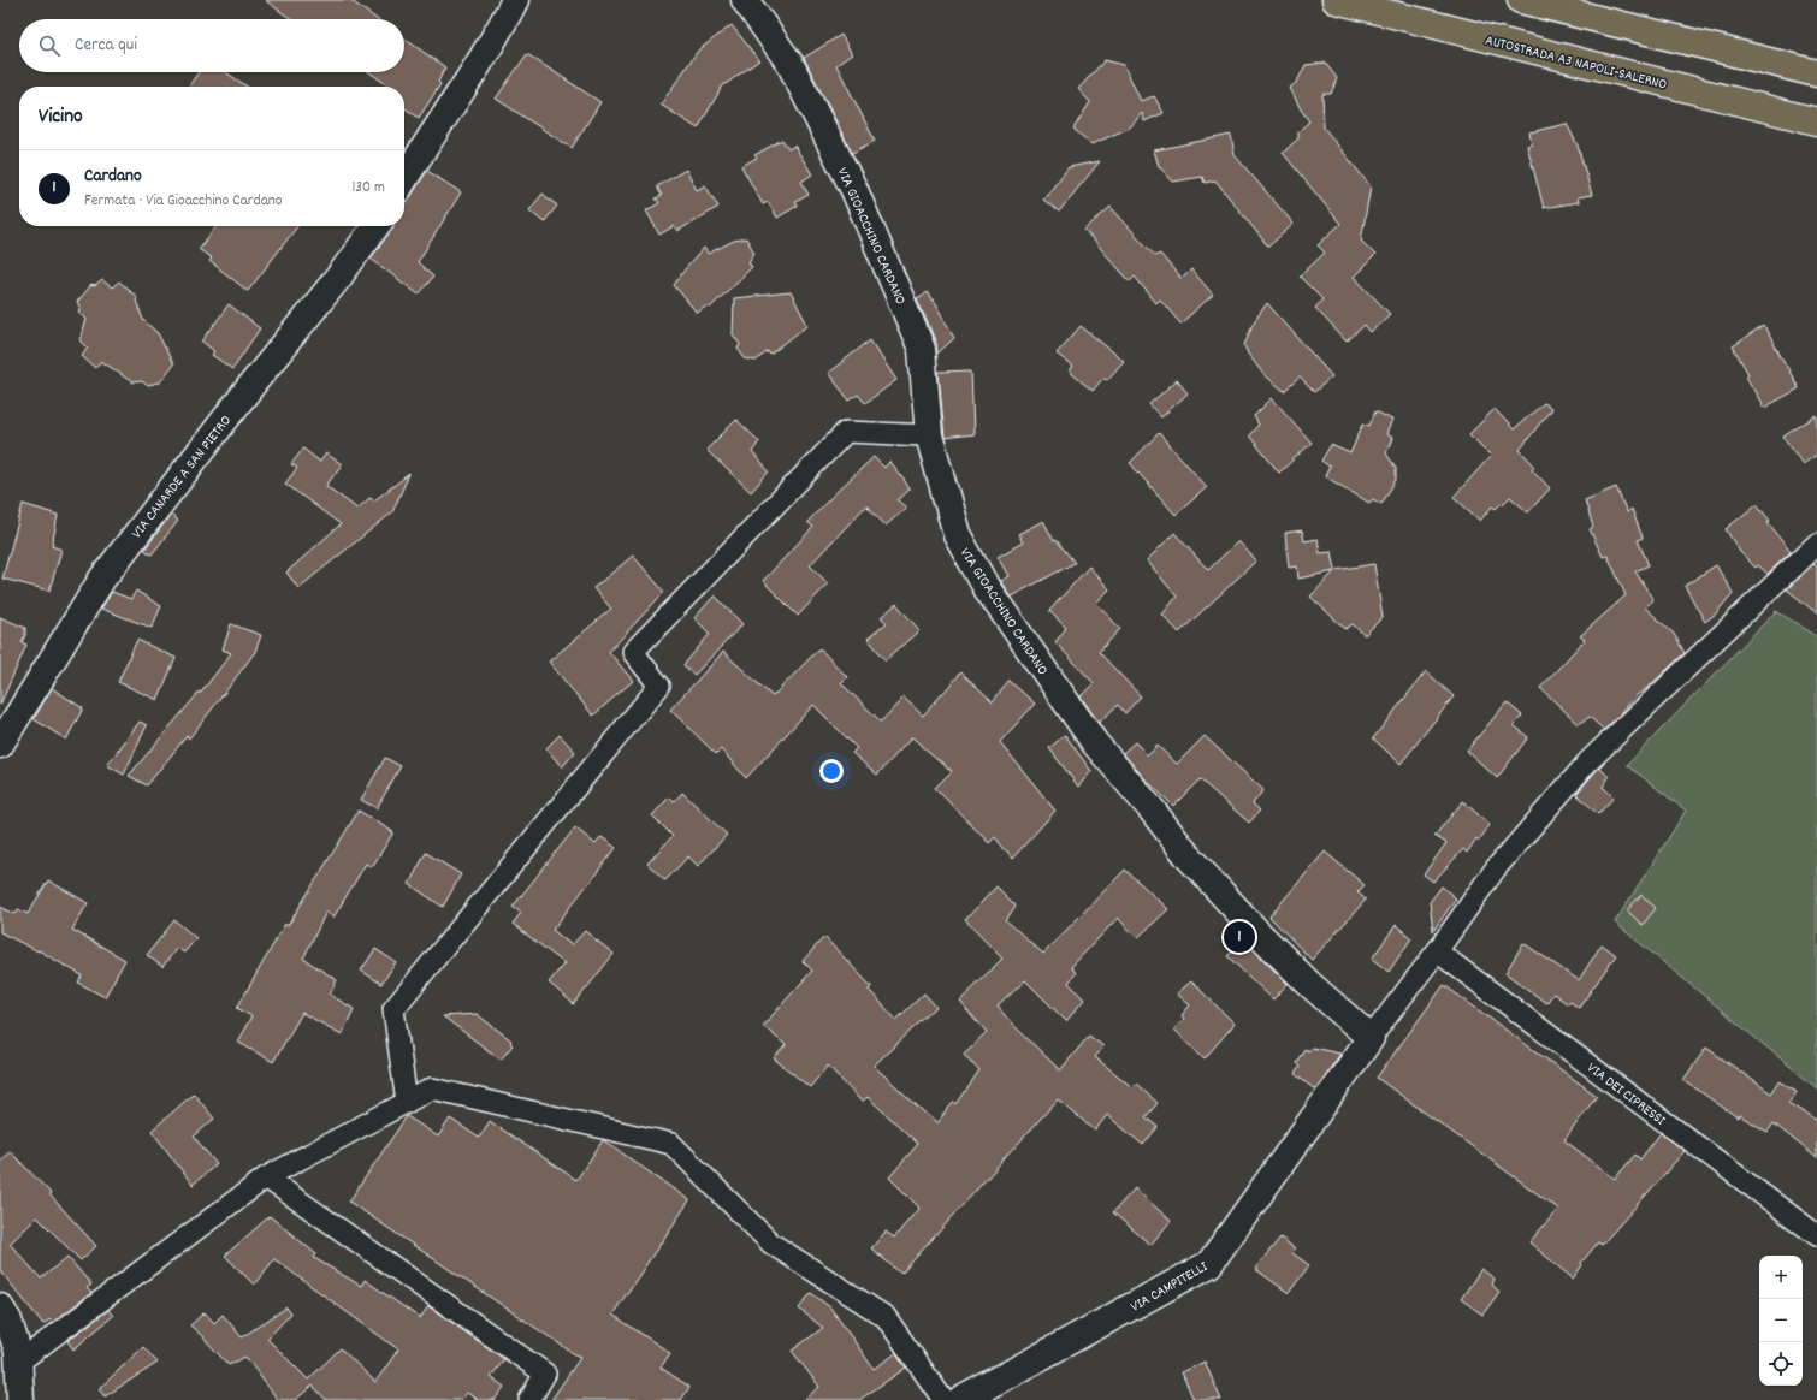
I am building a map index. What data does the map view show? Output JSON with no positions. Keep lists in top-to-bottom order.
{
  "streets": {
    "highway": ["AUTOSTRADA A3 NAPOLI-SALERNO"],
    "street": [
      "VIA GIOACCHINO CARDANO",
      "VIA CANARDE A SAN PIETRO",
      "VIA DEI CIPRESSI",
      "VIA CAMPITELLI"
    ]
  },
  "crossings": [
    ["VIA GIOACCHINO CARDANO", "VIA CAMPITELLI"]
  ],
  "page": {
    "search": "Cerca qui",
    "heading": "Vicino",
    "list": [
      {
        "mark": "1",
        "name": "Cardano",
        "note": "Fermata · Via Gioacchino Cardano",
        "value": "130 m"
      }
    ],
    "pins": "1",
    "map_buttons": ["+", "−"]
  }
}
